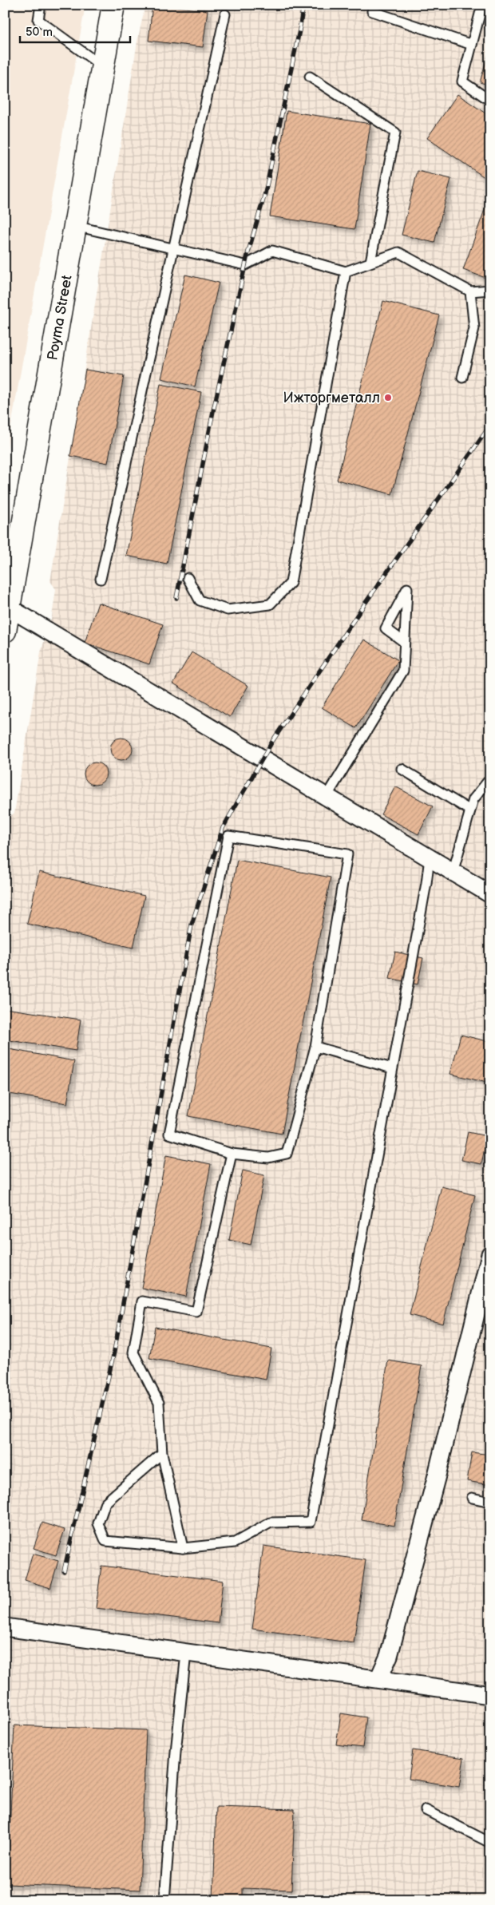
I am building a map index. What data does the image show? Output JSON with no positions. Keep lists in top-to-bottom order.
{
  "streets": {
    "main road": ["Poyma Street"]
  },
  "places": ["Ижторгметалл"],
  "scale_bar": "50 m"
}
